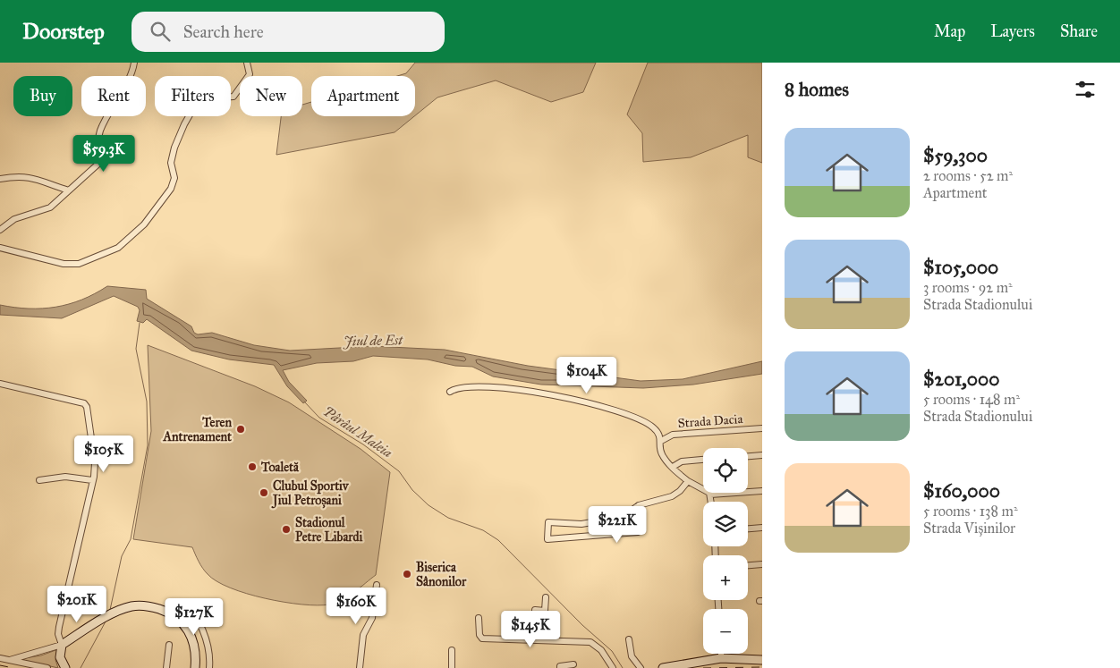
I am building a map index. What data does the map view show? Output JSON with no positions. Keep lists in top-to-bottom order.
{
  "streets": {
    "street": ["Strada Dacia"]
  },
  "water": ["Jiul de Est", "Pârâul Maleia"],
  "places": [
    "Teren Antrenament",
    "Toaletă",
    "Clubul Sportiv Jiul Petroșani",
    "Stadionul Petre Libardi",
    "Biserica Sânonilor"
  ],
  "page": {
    "header": "Doorstep",
    "search": "Search here",
    "nav": ["Map", "Layers", "Share"],
    "heading": "8 homes",
    "chip": [
      "Buy",
      "Rent",
      "Filters",
      "New",
      "Apartment"
    ],
    "list": [
      {
        "name": "$59,300",
        "note": "2 rooms · 52 m² · Apartment"
      },
      {
        "name": "$105,000",
        "note": "3 rooms · 92 m² · Strada Stadionului"
      },
      {
        "name": "$201,000",
        "note": "5 rooms · 148 m² · Strada Stadionului"
      },
      {
        "name": "$160,000",
        "note": "5 rooms · 138 m² · Strada Vișinilor"
      }
    ],
    "price": [
      "$59.3K",
      "$104K",
      "$105K",
      "$221K",
      "$201K",
      "$160K",
      "$127K",
      "$145K"
    ],
    "map_buttons": ["+", "−"]
  }
}
